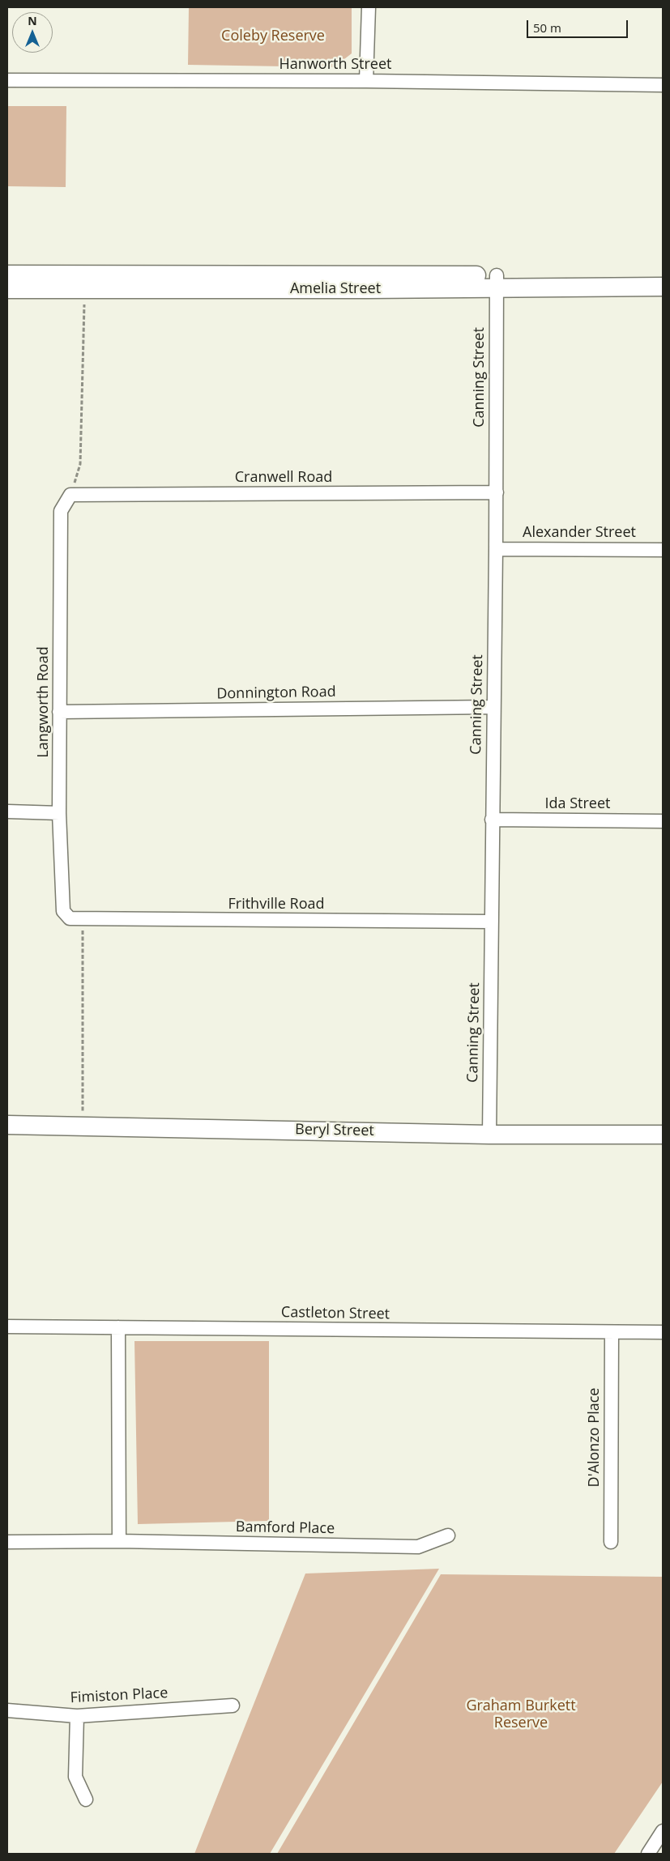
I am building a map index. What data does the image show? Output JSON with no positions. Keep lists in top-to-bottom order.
{
  "streets": {
    "main road": ["Amelia Street", "Beryl Street"],
    "street": [
      "Hanworth Street",
      "Canning Street",
      "Cranwell Road",
      "Alexander Street",
      "Donnington Road",
      "Langworth Road",
      "Ida Street",
      "Frithville Road",
      "Castleton Street",
      "D'Alonzo Place",
      "Bamford Place",
      "Fimiston Place"
    ]
  },
  "crossings": [
    ["Amelia Street", "Canning Street"],
    ["Canning Street", "Cranwell Road"],
    ["Canning Street", "Alexander Street"],
    ["Canning Street", "Donnington Road"],
    ["Canning Street", "Ida Street"],
    ["Canning Street", "Frithville Road"],
    ["Canning Street", "Beryl Street"],
    ["Cranwell Road", "Langworth Road"],
    ["Donnington Road", "Langworth Road"],
    ["Langworth Road", "Frithville Road"],
    ["Castleton Street", "D'Alonzo Place"]
  ],
  "parks": ["Coleby Reserve", "Graham Burkett Reserve"],
  "scale_bar": "50 m",
  "north": "top"
}
